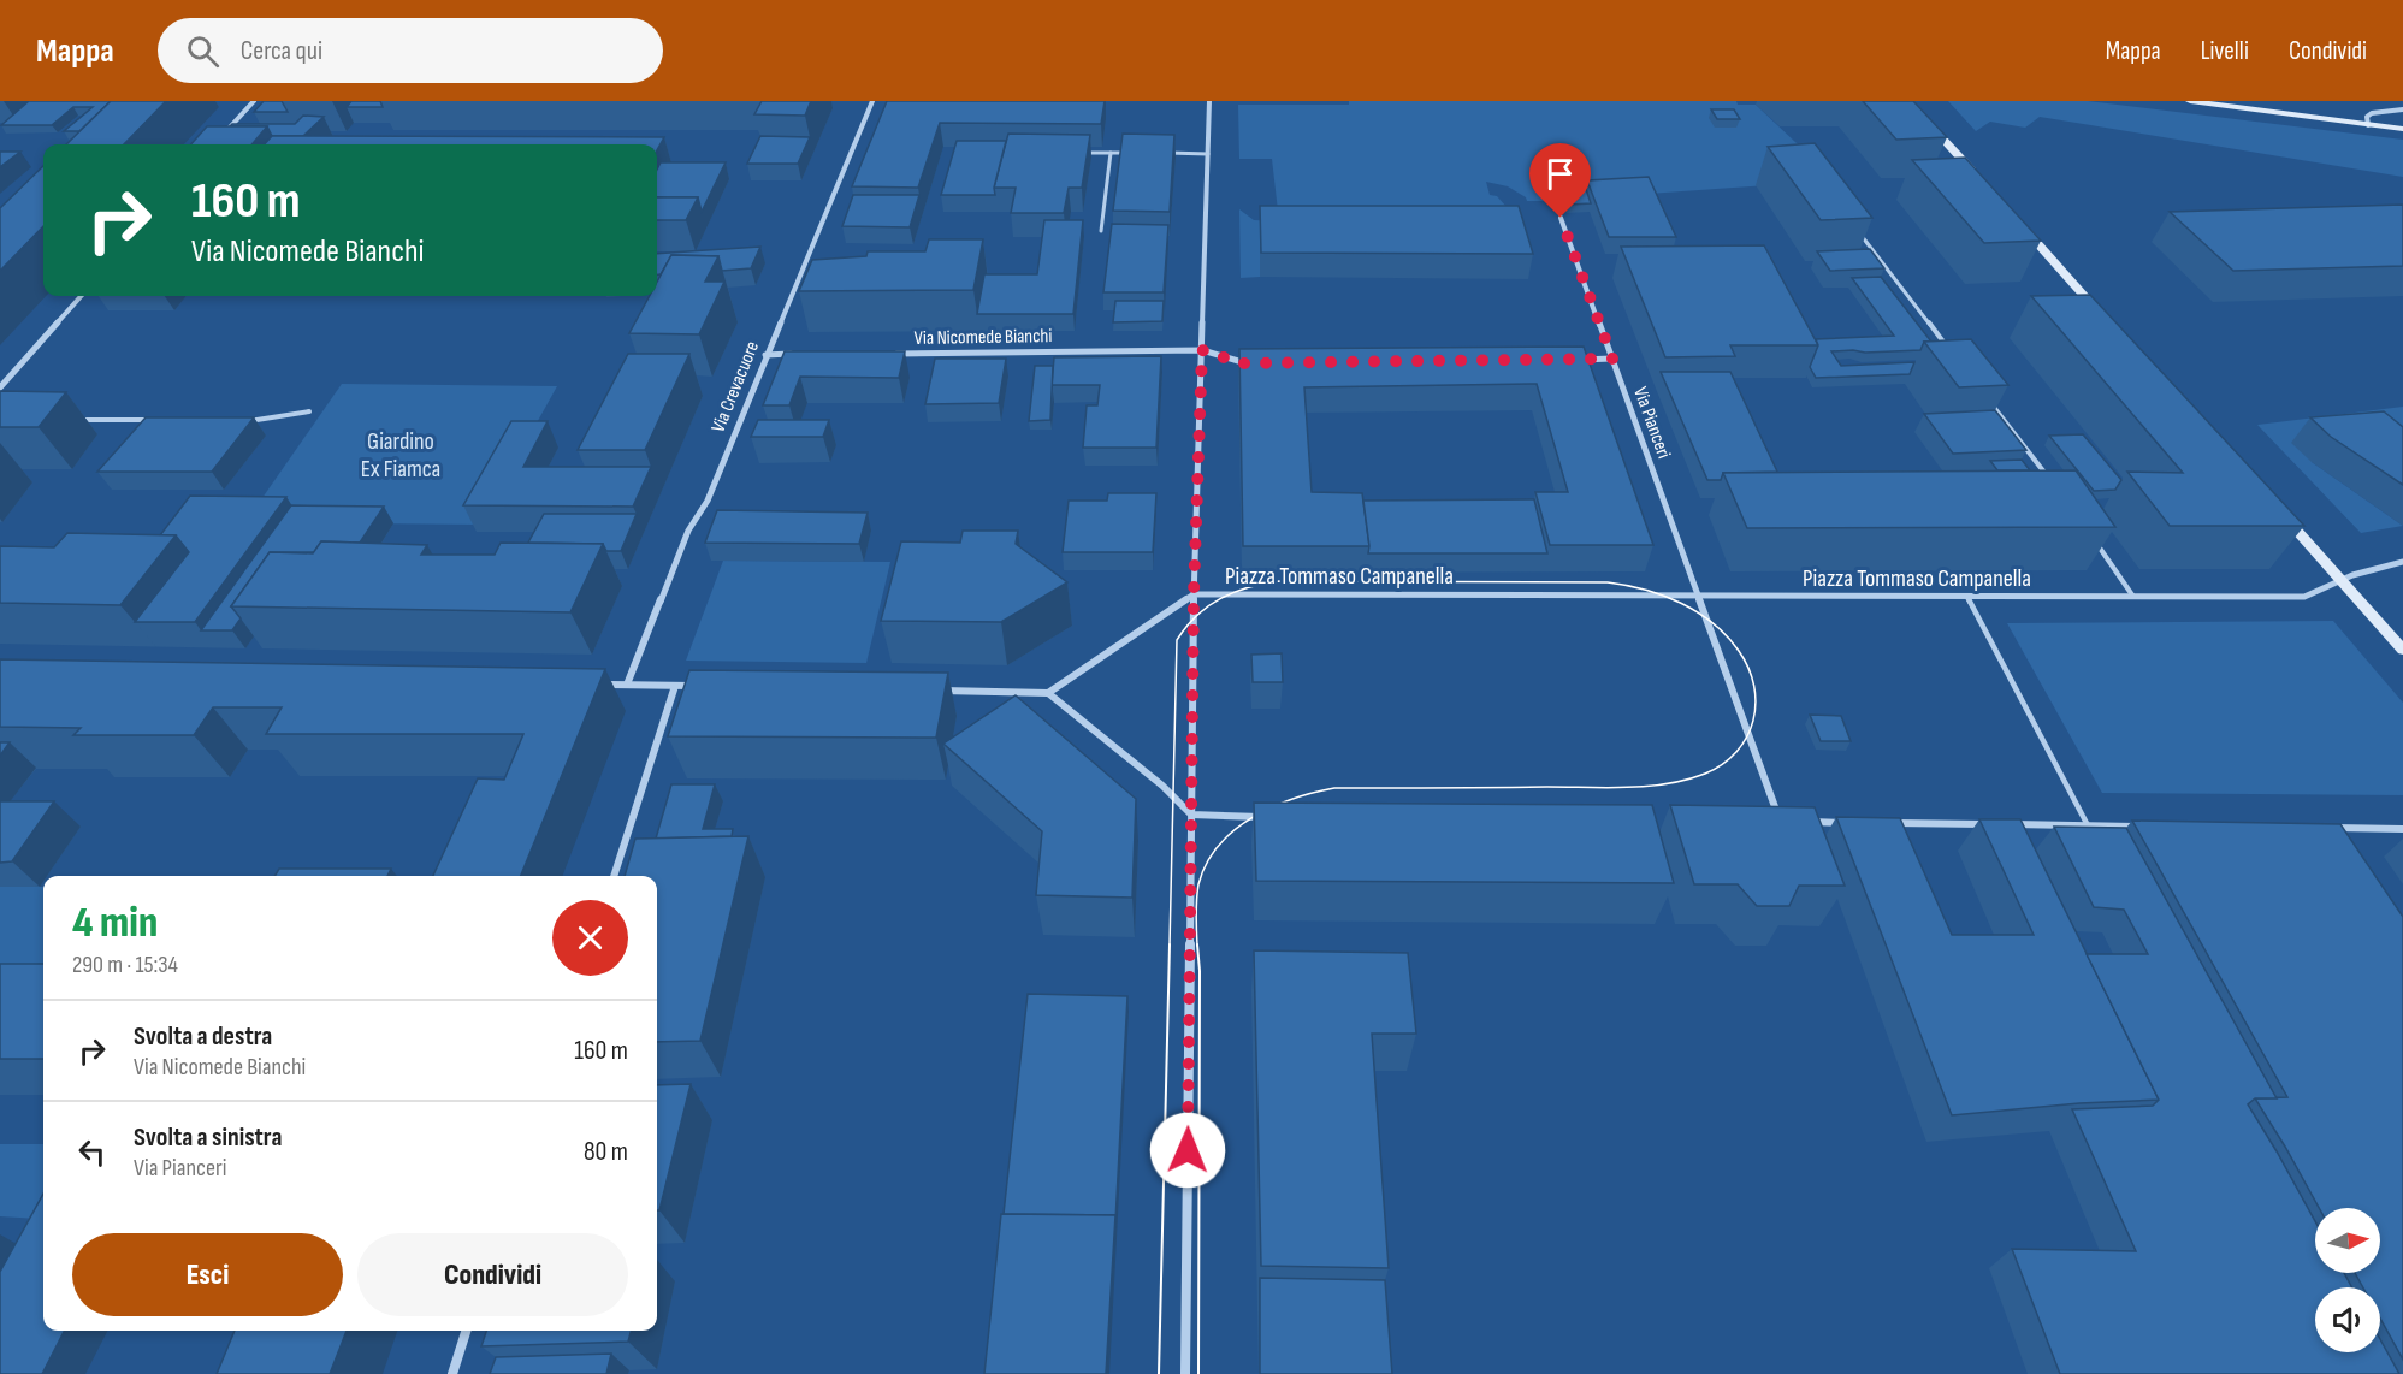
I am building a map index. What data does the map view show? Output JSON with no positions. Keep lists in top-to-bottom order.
{
  "streets": {
    "street": [
      "Via Nicomede Bianchi",
      "Via Crevacuore",
      "Via Pianceri",
      "Piazza Tommaso Campanella"
    ]
  },
  "crossings": [
    ["Via Pianceri", "Piazza Tommaso Campanella"]
  ],
  "parks": ["Giardino Ex Fiamca"],
  "north": "right",
  "page": {
    "header": "Mappa",
    "search": "Cerca qui",
    "nav": ["Mappa", "Livelli", "Condividi"],
    "turn": ["160 m", "Via Nicomede Bianchi"],
    "heading": ["4 min", "290 m · 15:34"],
    "list": [
      {
        "name": "Svolta a destra",
        "note": "Via Nicomede Bianchi",
        "value": "160 m"
      },
      {
        "name": "Svolta a sinistra",
        "note": "Via Pianceri",
        "value": "80 m"
      }
    ],
    "buttons": ["Esci", "Condividi"]
  }
}
